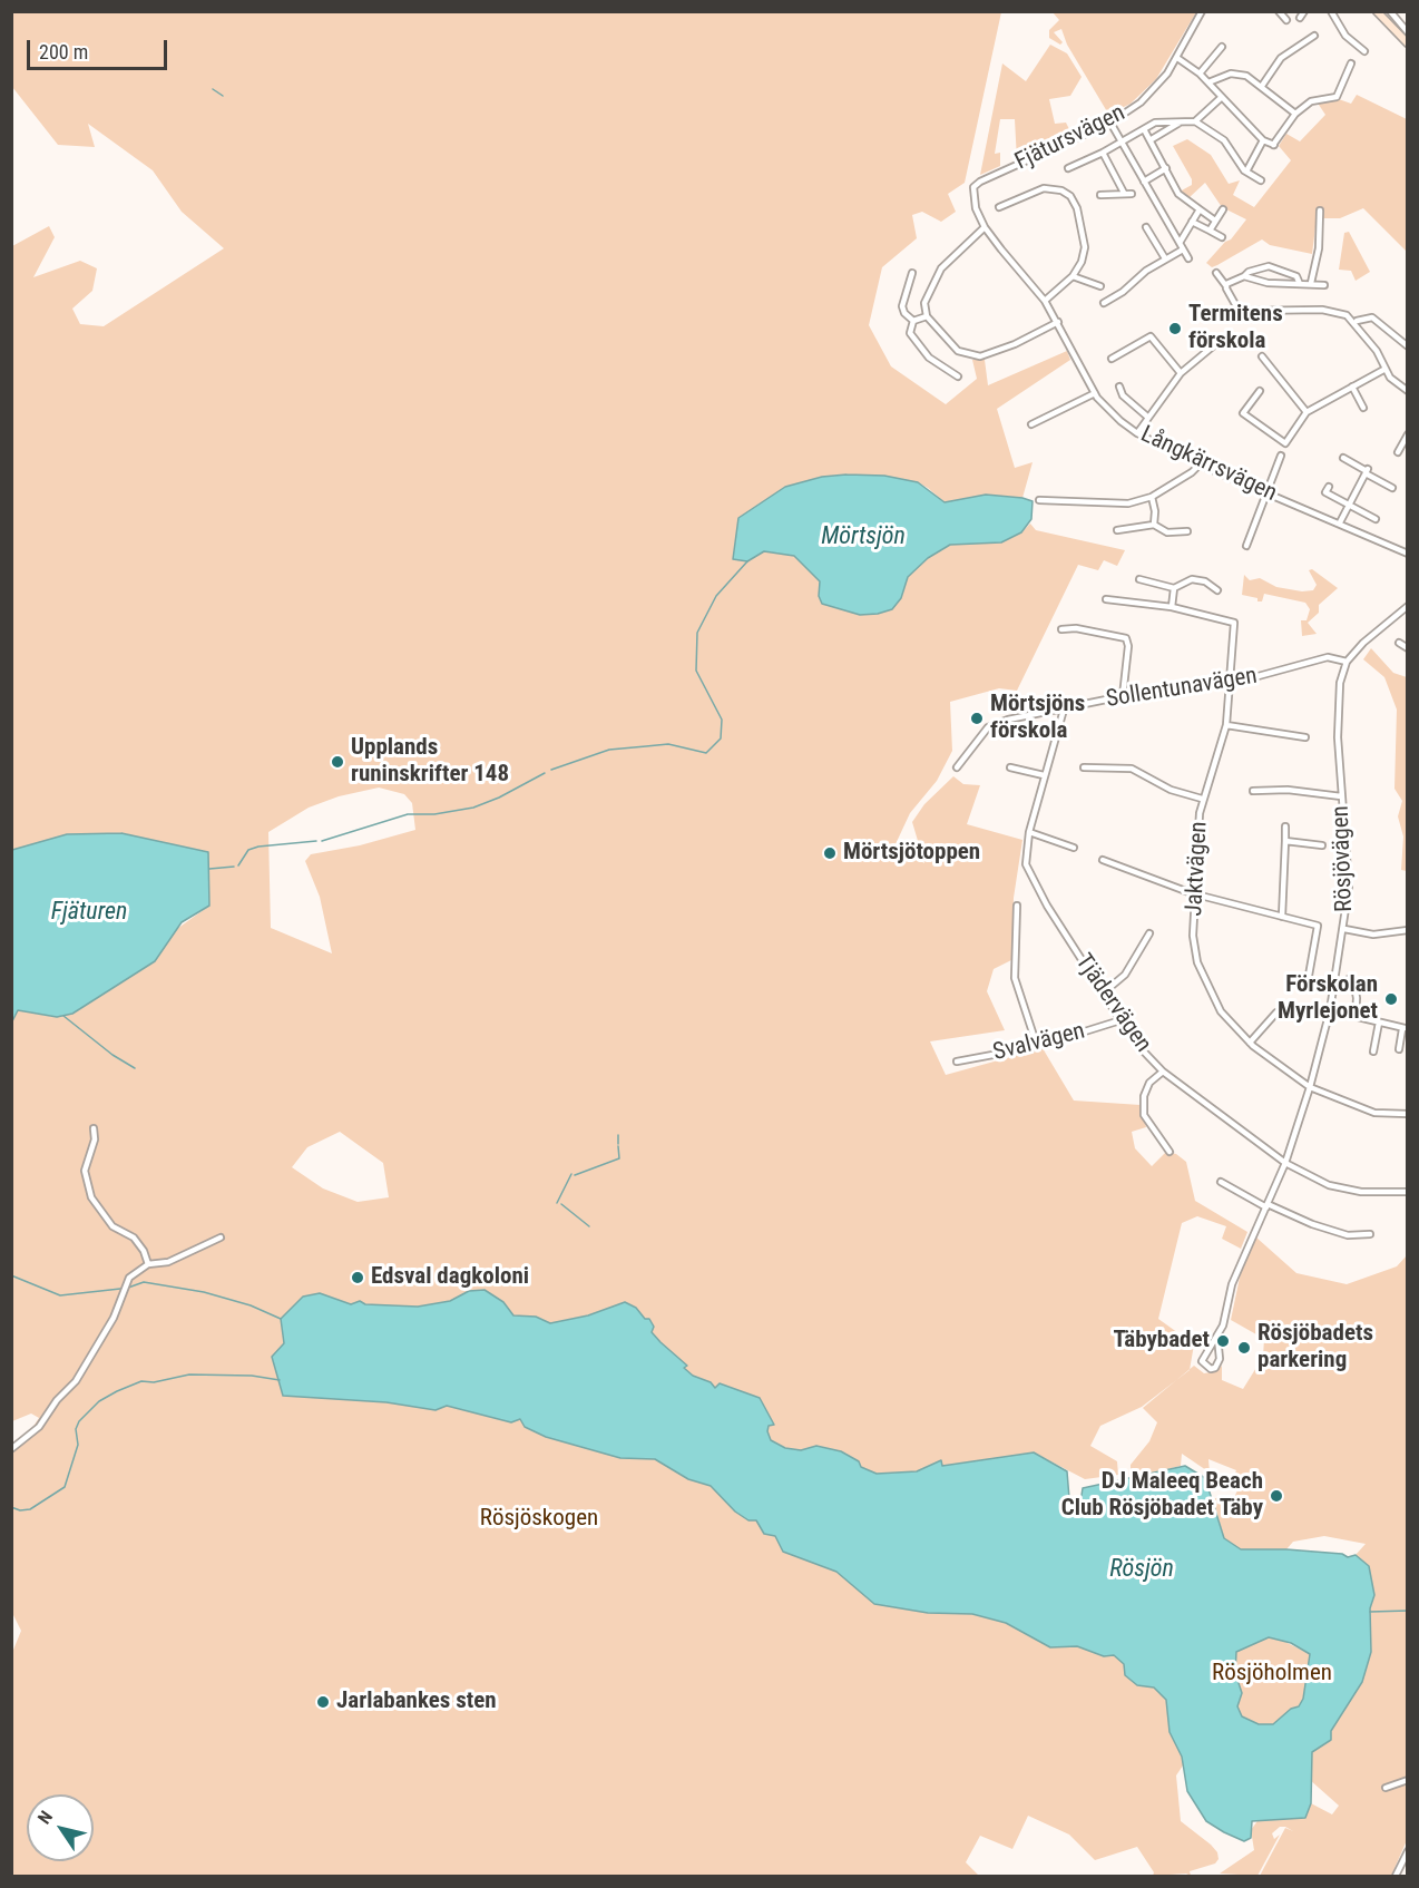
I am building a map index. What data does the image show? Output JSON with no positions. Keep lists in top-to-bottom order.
{
  "streets": {
    "street": [
      "Fjätursvägen",
      "Långkärrsvägen",
      "Sollentunavägen",
      "Rösjövägen",
      "Jaktvägen",
      "Tjädervägen",
      "Svalvägen"
    ]
  },
  "crossings": [
    ["Fjätursvägen", "Långkärrsvägen"],
    ["Sollentunavägen", "Rösjövägen"],
    ["Sollentunavägen", "Jaktvägen"],
    ["Sollentunavägen", "Tjädervägen"],
    ["Rösjövägen", "Jaktvägen"],
    ["Rösjövägen", "Tjädervägen"],
    ["Tjädervägen", "Svalvägen"]
  ],
  "water": ["Mörtsjön", "Fjäturen", "Rösjön"],
  "parks": ["Rösjöskogen", "Rösjöholmen"],
  "places": [
    "Termitens förskola",
    "Mörtsjöns förskola",
    "Upplands runinskrifter 148",
    "Mörtsjötoppen",
    "Förskolan Myrlejonet",
    "Edsval dagkoloni",
    "Täbybadet",
    "Rösjöbadets parkering",
    "DJ Maleeq Beach Club Rösjöbadet Täby",
    "Jarlabankes sten"
  ],
  "scale_bar": "200 m",
  "north": "top left"
}
